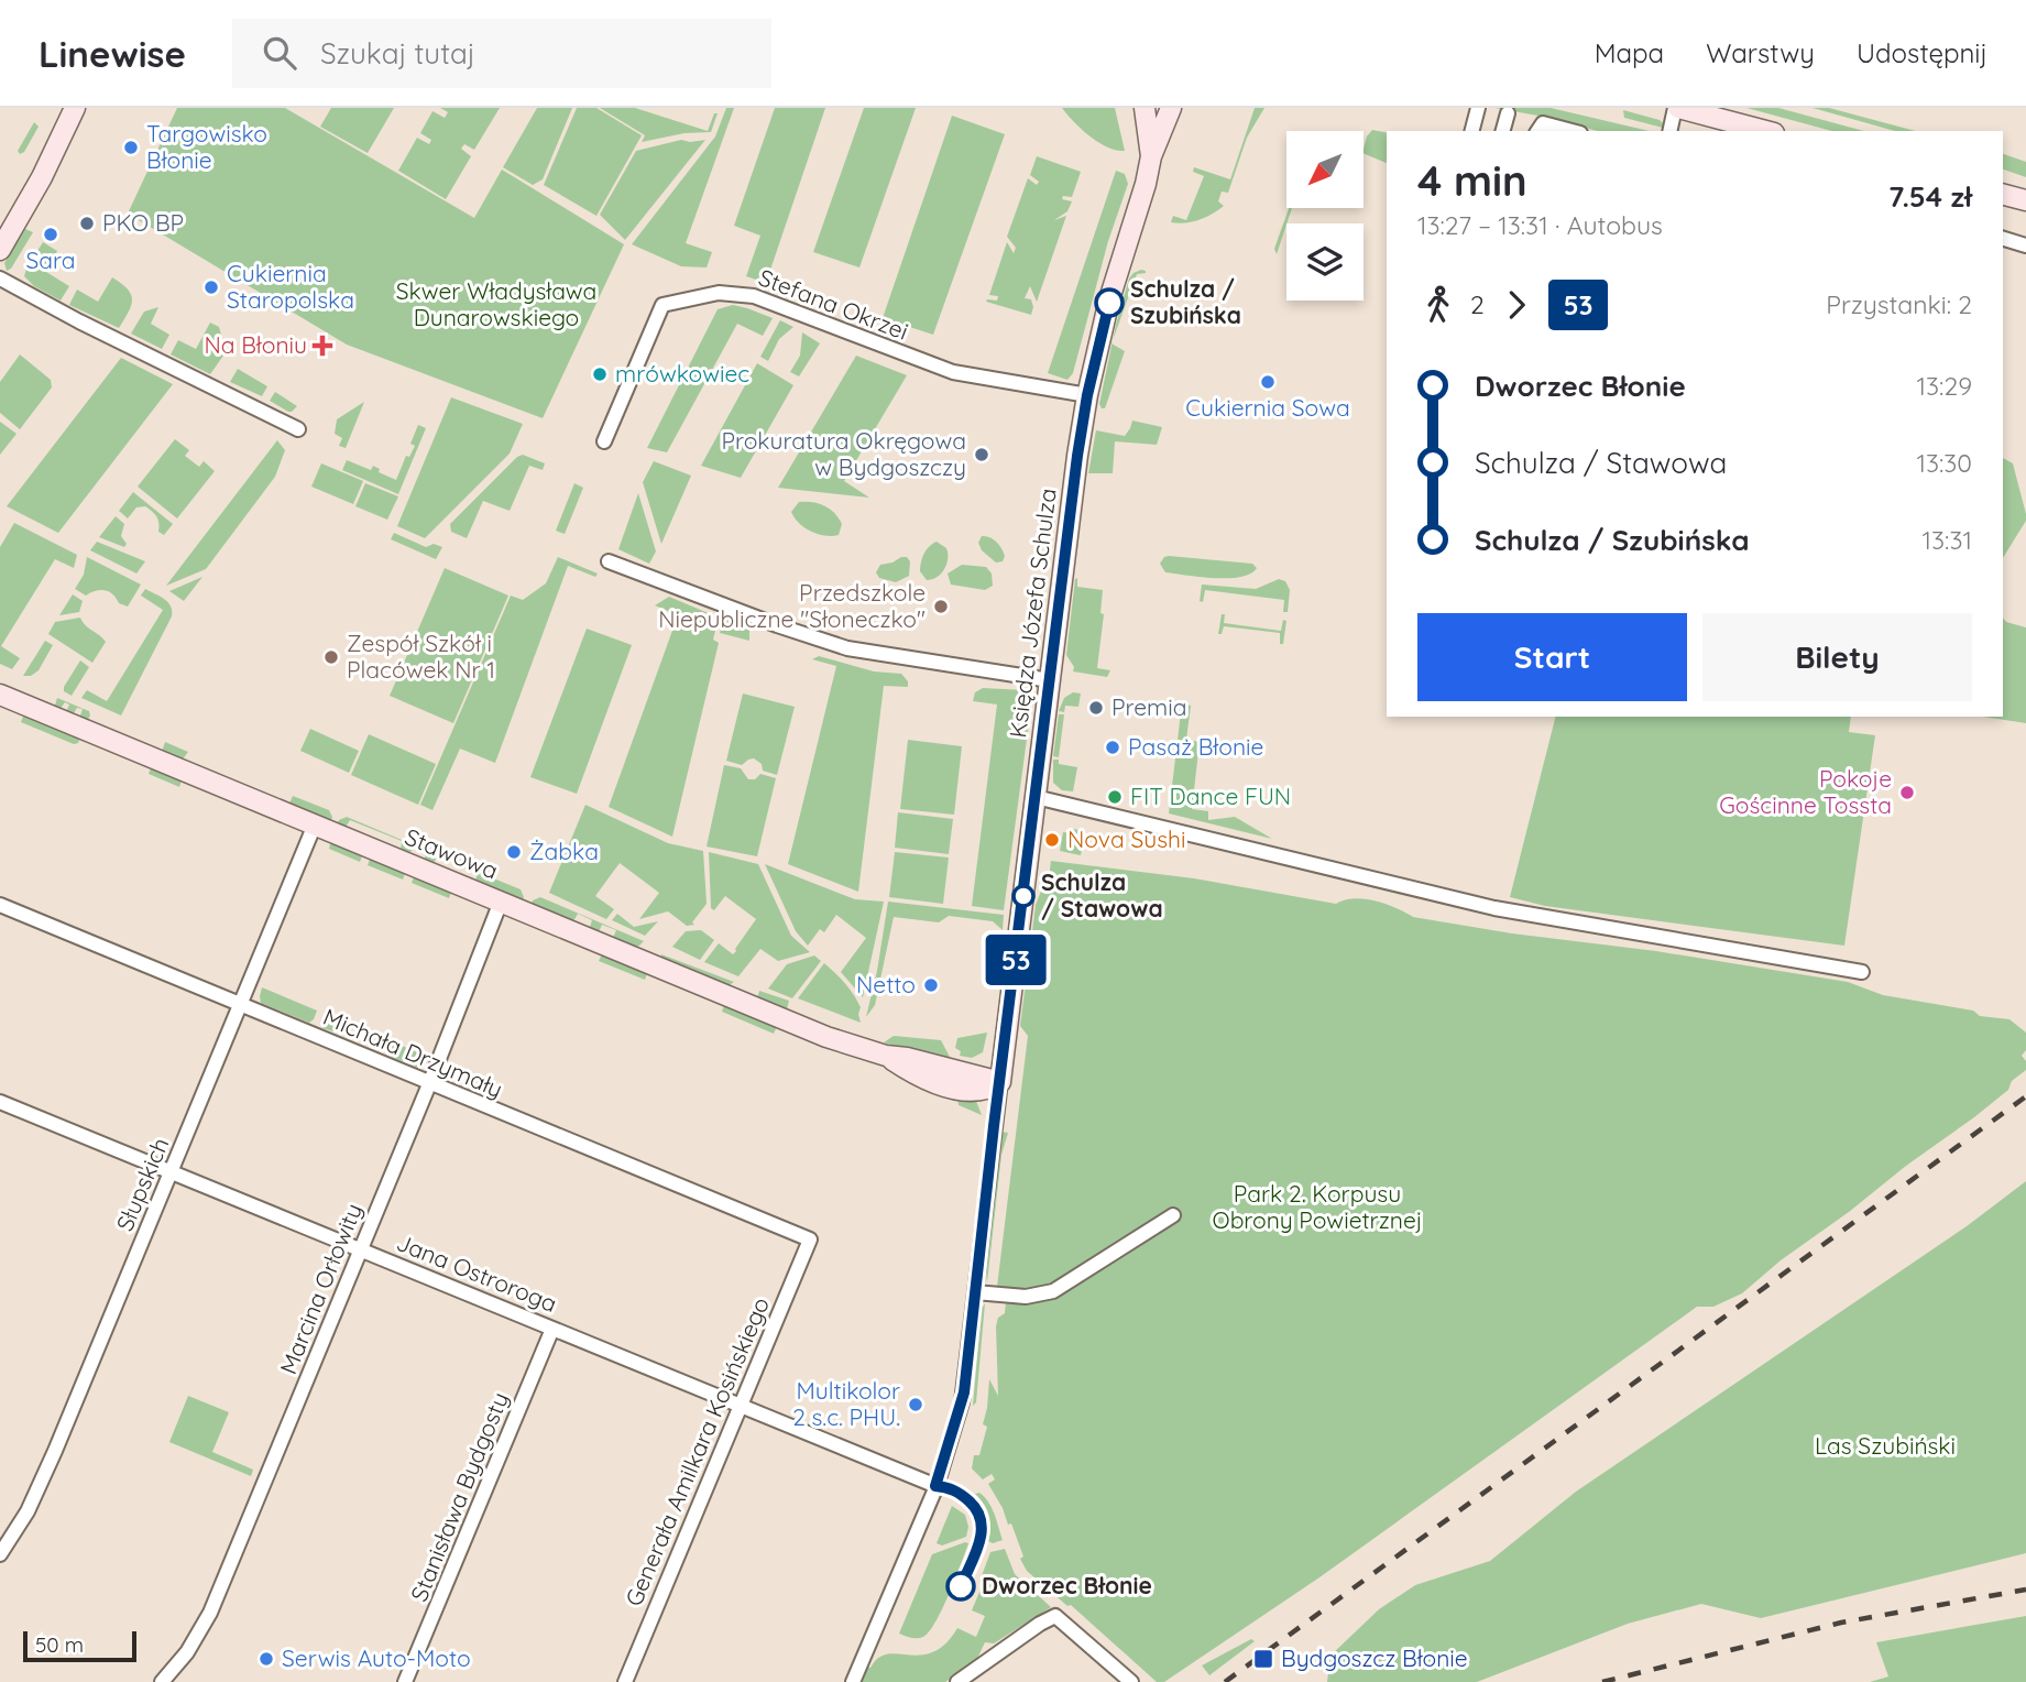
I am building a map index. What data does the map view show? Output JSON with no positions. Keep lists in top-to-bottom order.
{
  "streets": {
    "street": [
      "Stefana Okrzei",
      "Księdza Józefa Schulza",
      "Stawowa",
      "Michała Drzymały",
      "Słupskich",
      "Jana Ostroroga",
      "Marcina Orłowity",
      "Generała Amilkara Kosińskiego",
      "Stanisława Bydgosty"
    ]
  },
  "crossings": [
    ["Stefana Okrzei", "Księdza Józefa Schulza"],
    ["Księdza Józefa Schulza", "Stawowa"],
    ["Stawowa", "Słupskich"],
    ["Stawowa", "Marcina Orłowity"],
    ["Michała Drzymały", "Słupskich"],
    ["Michała Drzymały", "Marcina Orłowity"],
    ["Michała Drzymały", "Generała Amilkara Kosińskiego"],
    ["Słupskich", "Jana Ostroroga"],
    ["Jana Ostroroga", "Marcina Orłowity"],
    ["Jana Ostroroga", "Generała Amilkara Kosińskiego"],
    ["Jana Ostroroga", "Stanisława Bydgosty"]
  ],
  "parks": ["Skwer Władysława Dunarowskiego", "Park 2. Korpusu Obrony Powietrznej", "Las Szubiński"],
  "places": {
    "other": [
      "Targowisko Błonie",
      "PKO BP",
      "Sara",
      "Cukiernia Staropolska",
      "Schulza / Szubińska",
      "mrówkowiec",
      "Cukiernia Sowa",
      "Prokuratura Okręgowa w Bydgoszczy",
      "Przedszkole Niepubliczne \"Słoneczko\"",
      "Zespół Szkół i Placówek Nr 1",
      "Premia",
      "Pasaż Błonie",
      "Pokoje Gościnne Tossta",
      "FIT Dance FUN",
      "Nova Sushi",
      "Żabka",
      "Schulza / Stawowa",
      "Netto",
      "Multikolor 2 s.c. PHU.",
      "Dworzec Błonie",
      "Serwis Auto-Moto"
    ],
    "health": ["Na Błoniu"],
    "transit": ["Bydgoszcz Błonie"]
  },
  "lines": ["bus line 53"],
  "scale_bar": "50 m",
  "north": "bottom left",
  "page": {
    "header": "Linewise",
    "search": "Szukaj tutaj",
    "nav": ["Mapa", "Warstwy", "Udostępnij"],
    "on_map": "53",
    "heading": ["4 min", "13:27 – 13:31 · Autobus", "7.54 zł"],
    "legs": ["2", "53", "Przystanki: 2"],
    "list": [
      {
        "name": "Dworzec Błonie",
        "value": "13:29"
      },
      {
        "name": "Schulza / Stawowa",
        "value": "13:30"
      },
      {
        "name": "Schulza / Szubińska",
        "value": "13:31"
      }
    ],
    "buttons": ["Start", "Bilety"],
    "scale": "50 m"
  }
}
